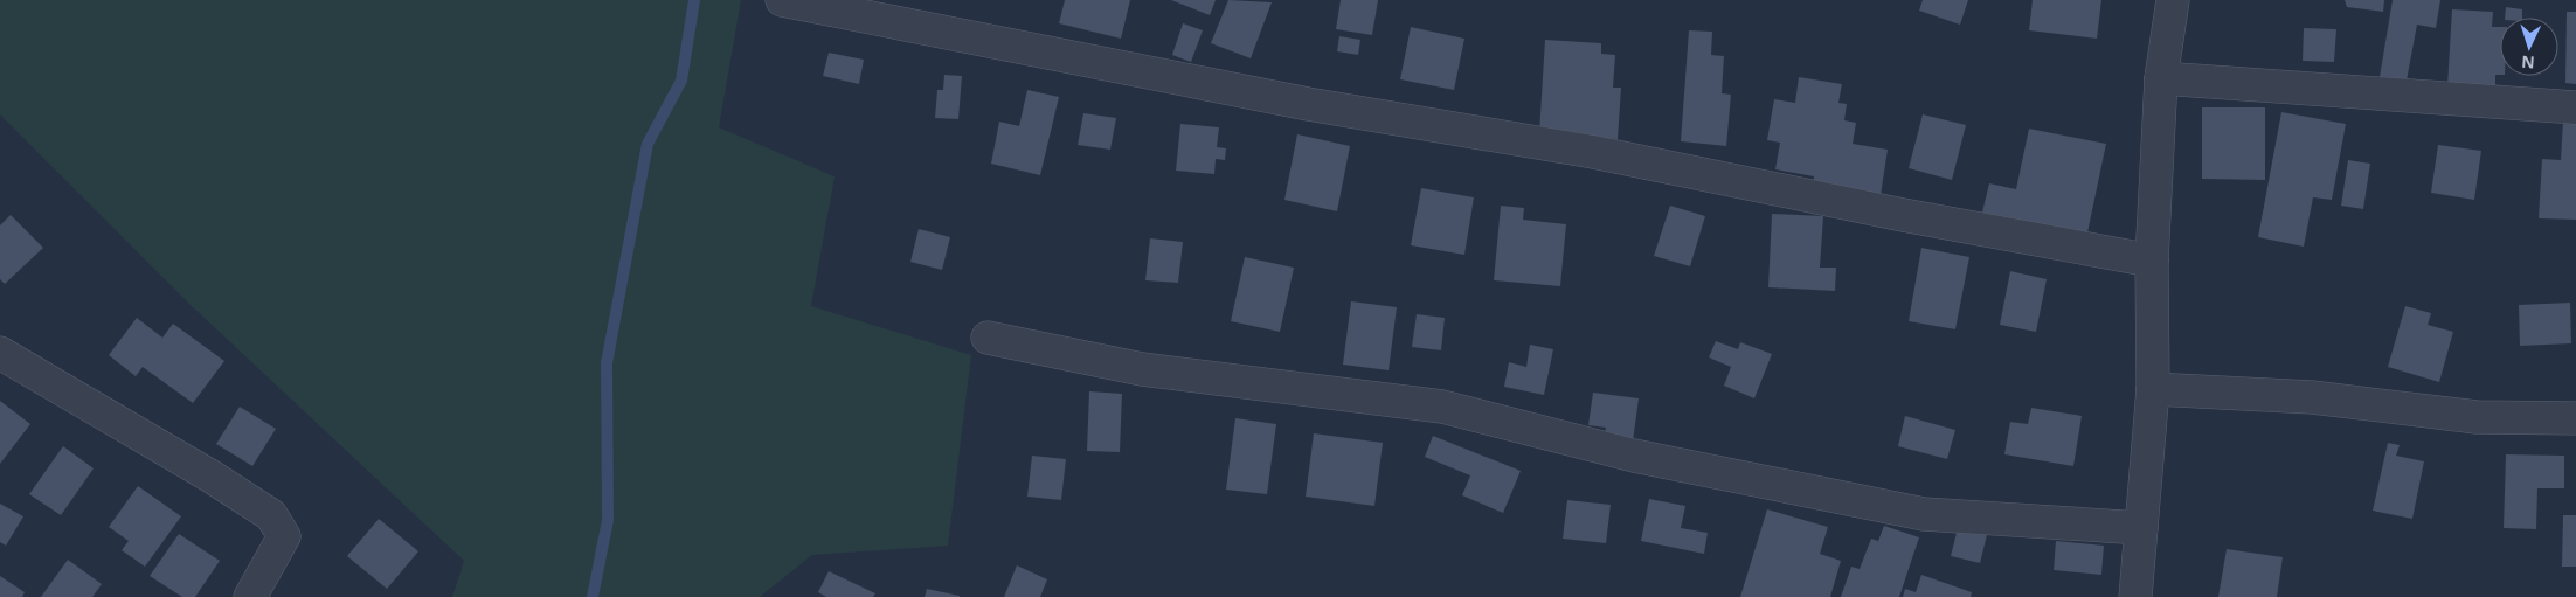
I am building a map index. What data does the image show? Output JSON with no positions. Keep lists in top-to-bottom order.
{
  "north": "bottom"
}
